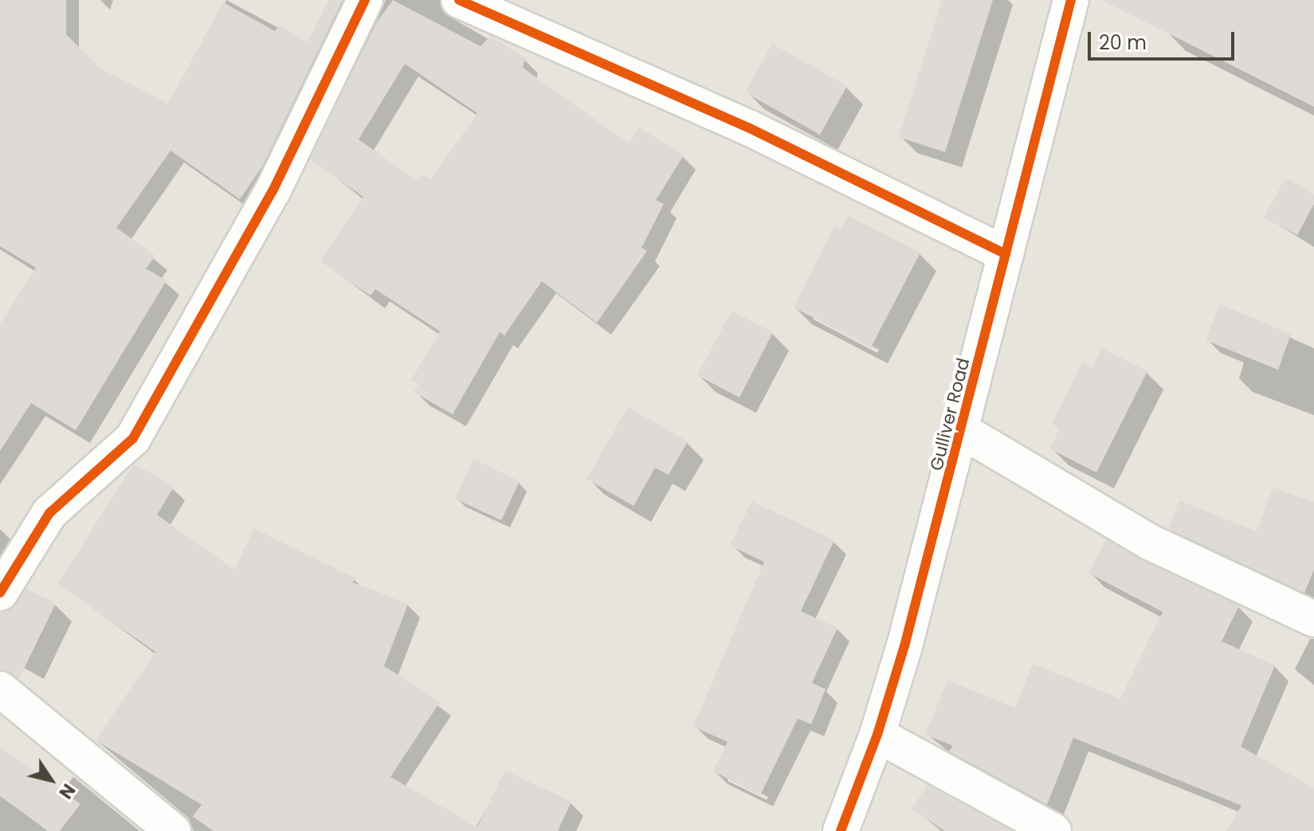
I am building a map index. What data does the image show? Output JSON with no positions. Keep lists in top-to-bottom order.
{
  "streets": {
    "street": ["Gulliver Road"]
  },
  "scale_bar": "20 m",
  "north": "bottom right"
}
